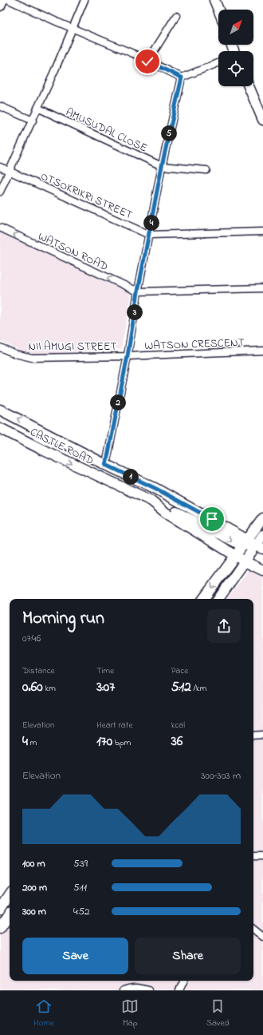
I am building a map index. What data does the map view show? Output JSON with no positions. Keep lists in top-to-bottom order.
{
  "streets": {
    "main road": ["CASTLE ROAD"],
    "street": [
      "AMUSUDAL CLOSE",
      "OTSOKRIKRI STREET",
      "WATSON ROAD",
      "WATSON CRESCENT",
      "NII AMUGI STREET"
    ]
  },
  "crossings": [
    ["WATSON CRESCENT", "NII AMUGI STREET"]
  ],
  "one_way": ["WATSON ROAD"],
  "north": "top right",
  "page": {
    "pins": [
      "5",
      "4",
      "3",
      "2",
      "1"
    ],
    "heading": ["Morning run", "07:46"],
    "stats": [
      ["Distance", "0.60 km"],
      ["Time", "3:07"],
      ["Pace", "5:12 /km"],
      ["Elevation", "4 m"],
      ["Heart rate", "170 bpm"],
      ["kcal", "36"]
    ],
    "chart": ["Elevation", "300–303 m"],
    "list": [
      {
        "name": "100 m",
        "note": "5:39"
      },
      {
        "name": "200 m",
        "note": "5:11"
      },
      {
        "name": "300 m",
        "note": "4:52"
      }
    ],
    "buttons": ["Save", "Share"],
    "tabs": ["Home", "Map", "Saved"]
  }
}
